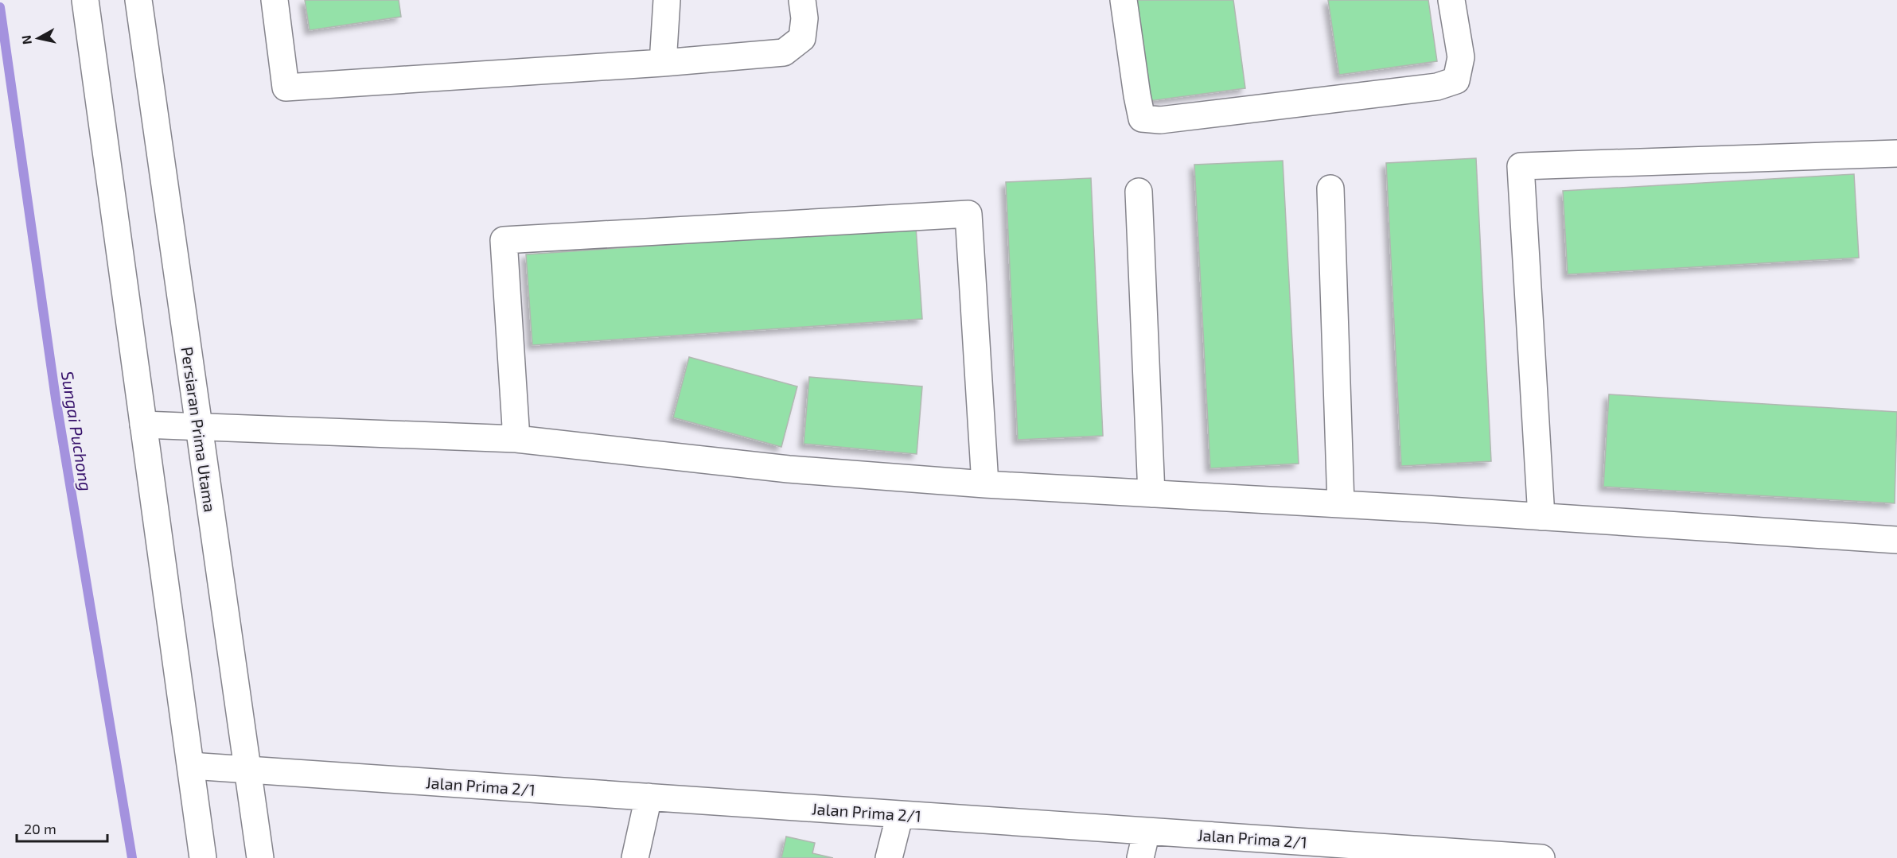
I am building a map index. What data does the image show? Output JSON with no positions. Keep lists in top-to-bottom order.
{
  "streets": {
    "street": ["Persiaran Prima Utama", "Jalan Prima 2/1"]
  },
  "crossings": [
    ["Persiaran Prima Utama", "Jalan Prima 2/1"]
  ],
  "water": ["Sungai Puchong"],
  "scale_bar": "20 m",
  "north": "left"
}
